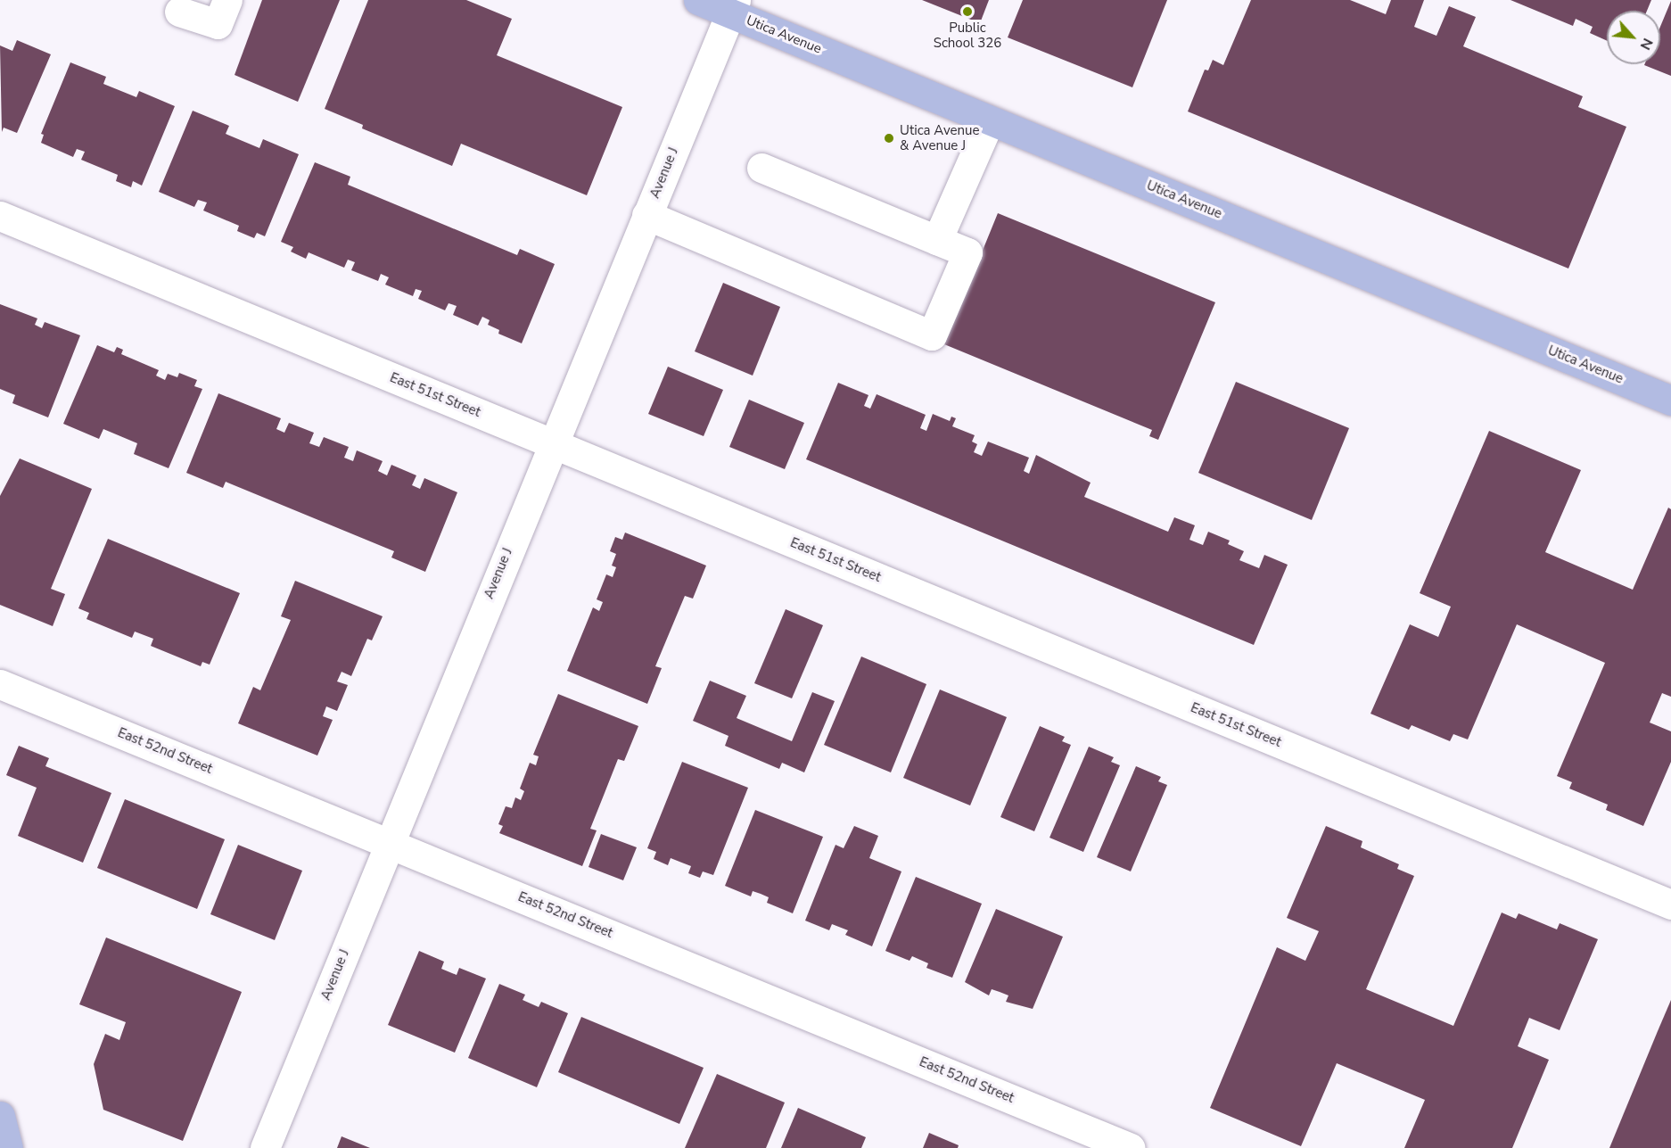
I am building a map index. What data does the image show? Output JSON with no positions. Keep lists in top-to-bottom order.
{
  "streets": {
    "main road": ["Utica Avenue"],
    "street": ["Avenue J", "East 51st Street", "East 52nd Street"]
  },
  "crossings": [
    ["Utica Avenue", "Avenue J"],
    ["Avenue J", "East 51st Street"],
    ["Avenue J", "East 52nd Street"]
  ],
  "places": ["Public School 326", "Utica Avenue & Avenue J"],
  "north": "bottom right"
}
